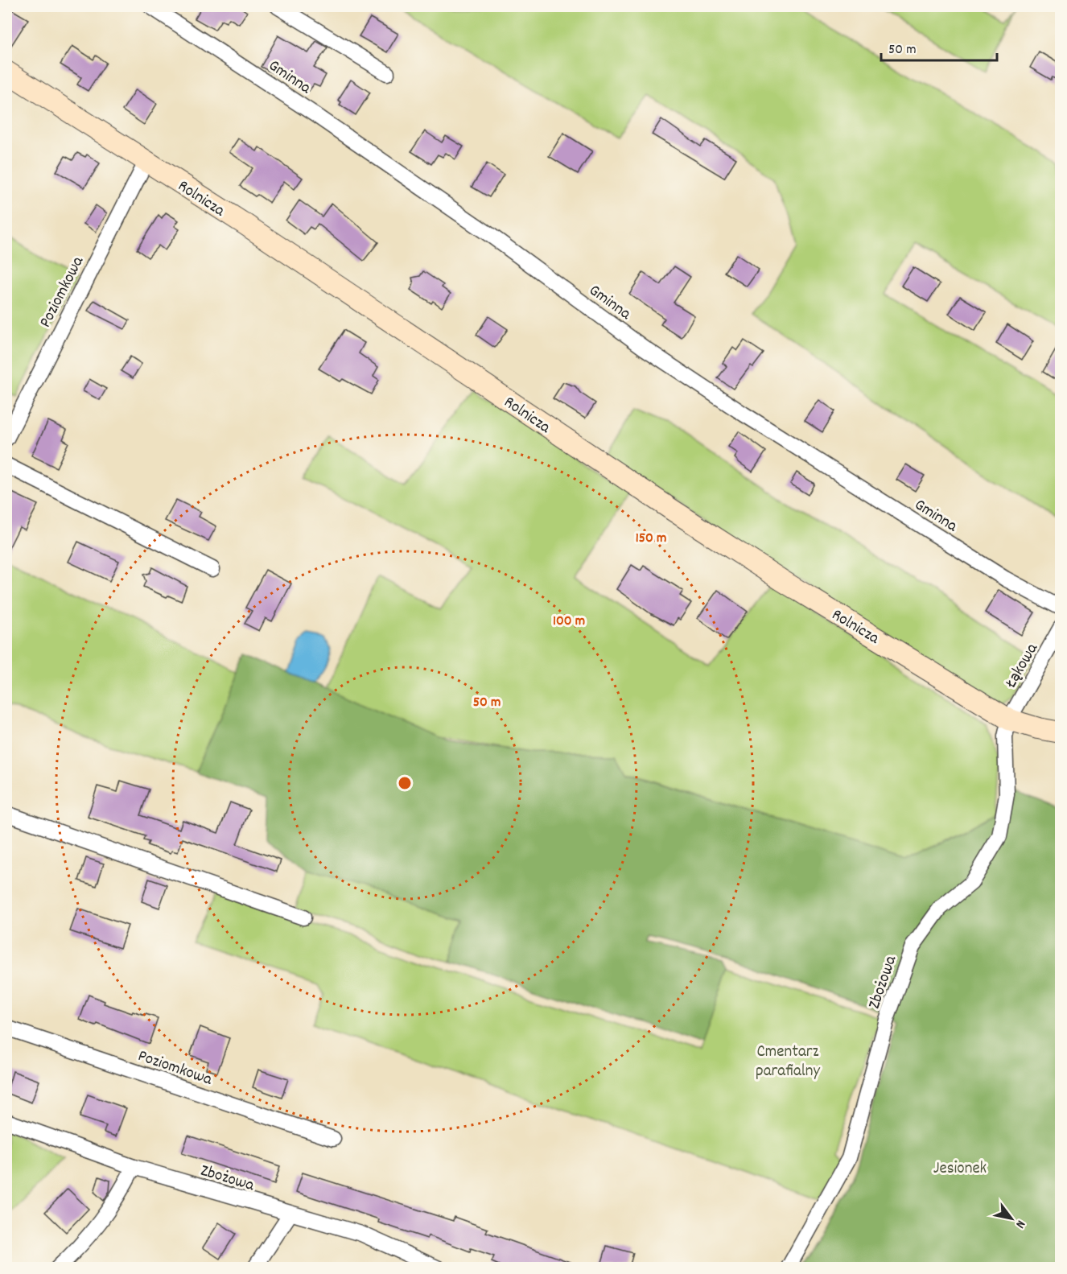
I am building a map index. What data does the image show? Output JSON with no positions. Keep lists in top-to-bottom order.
{
  "streets": {
    "street": [
      "Gminna",
      "Rolnicza",
      "Poziomkowa",
      "Łąkowa",
      "Zbożowa"
    ]
  },
  "crossings": [
    ["Rolnicza", "Poziomkowa"],
    ["Rolnicza", "Łąkowa"],
    ["Rolnicza", "Zbożowa"],
    ["Łąkowa", "Zbożowa"]
  ],
  "parks": ["Cmentarz parafialny", "Jesionek"],
  "scale_bar": "50 m",
  "north": "bottom right",
  "rings": ["150 m", "100 m", "50 m"]
}
